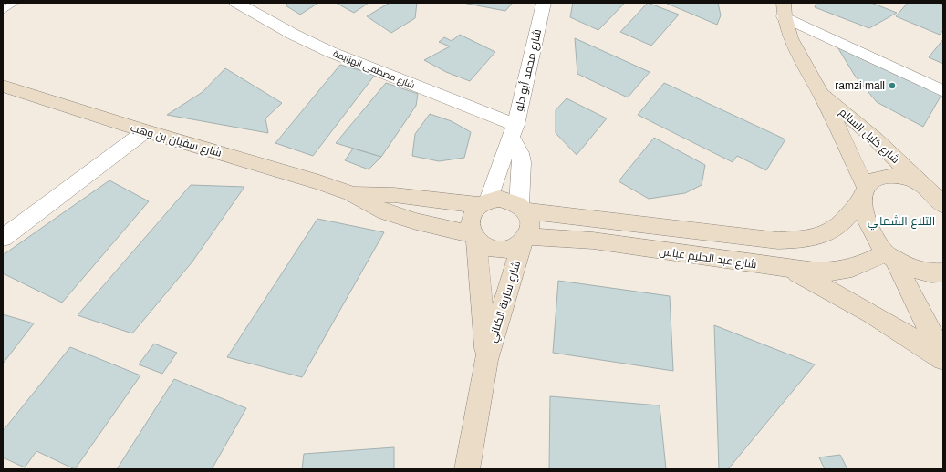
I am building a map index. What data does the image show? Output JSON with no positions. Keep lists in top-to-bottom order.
{
  "streets": {
    "street": [
      "شارع مصطفى الهزايمة",
      "شارع محمد أبو دلو",
      "شارع خليل السالم",
      "شارع سفيان بن وهب",
      "شارع عبد الحليم عباس",
      "شارع سارية الكناني"
    ]
  },
  "crossings": [
    ["شارع مصطفى الهزايمة", "شارع محمد أبو دلو"],
    ["شارع محمد أبو دلو", "شارع سفيان بن وهب"],
    ["شارع محمد أبو دلو", "شارع عبد الحليم عباس"],
    ["شارع محمد أبو دلو", "شارع سارية الكناني"],
    ["شارع خليل السالم", "شارع عبد الحليم عباس"],
    ["شارع سفيان بن وهب", "شارع عبد الحليم عباس"],
    ["شارع سفيان بن وهب", "شارع سارية الكناني"],
    ["شارع عبد الحليم عباس", "شارع سارية الكناني"]
  ],
  "districts": ["التلاع الشمالي"],
  "places": ["ramzi mall"]
}
